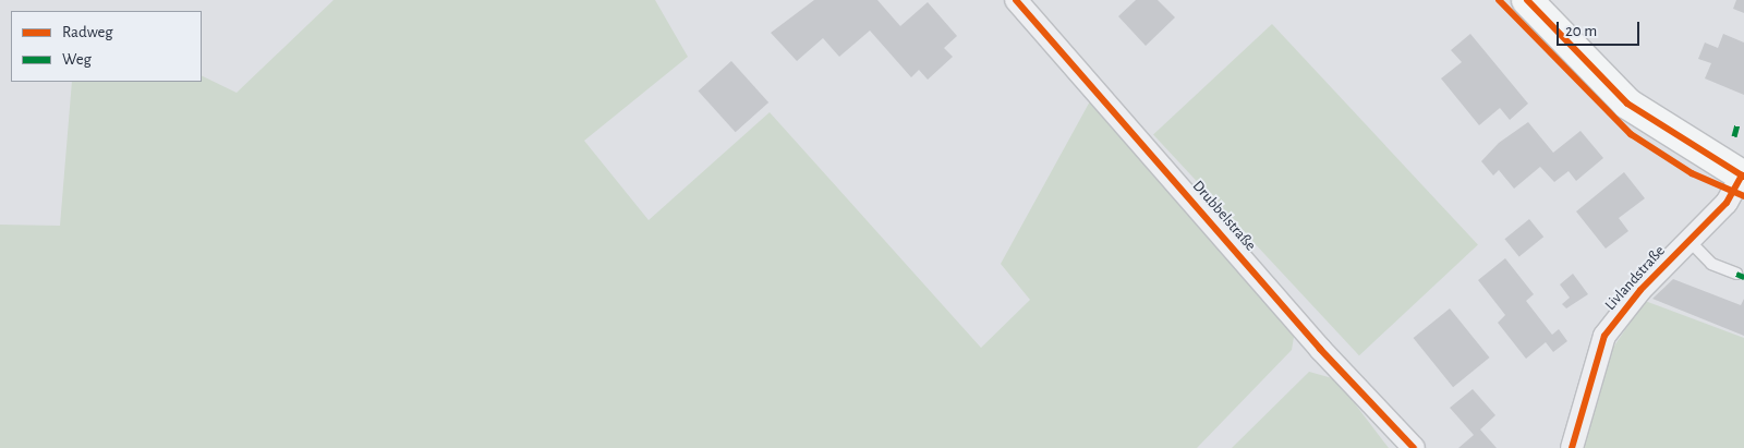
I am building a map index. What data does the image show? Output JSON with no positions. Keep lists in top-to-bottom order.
{
  "streets": {
    "street": ["Drubbelstraße", "Livlandstraße"]
  },
  "legend": ["Radweg", "Weg"],
  "scale_bar": "20 m"
}
